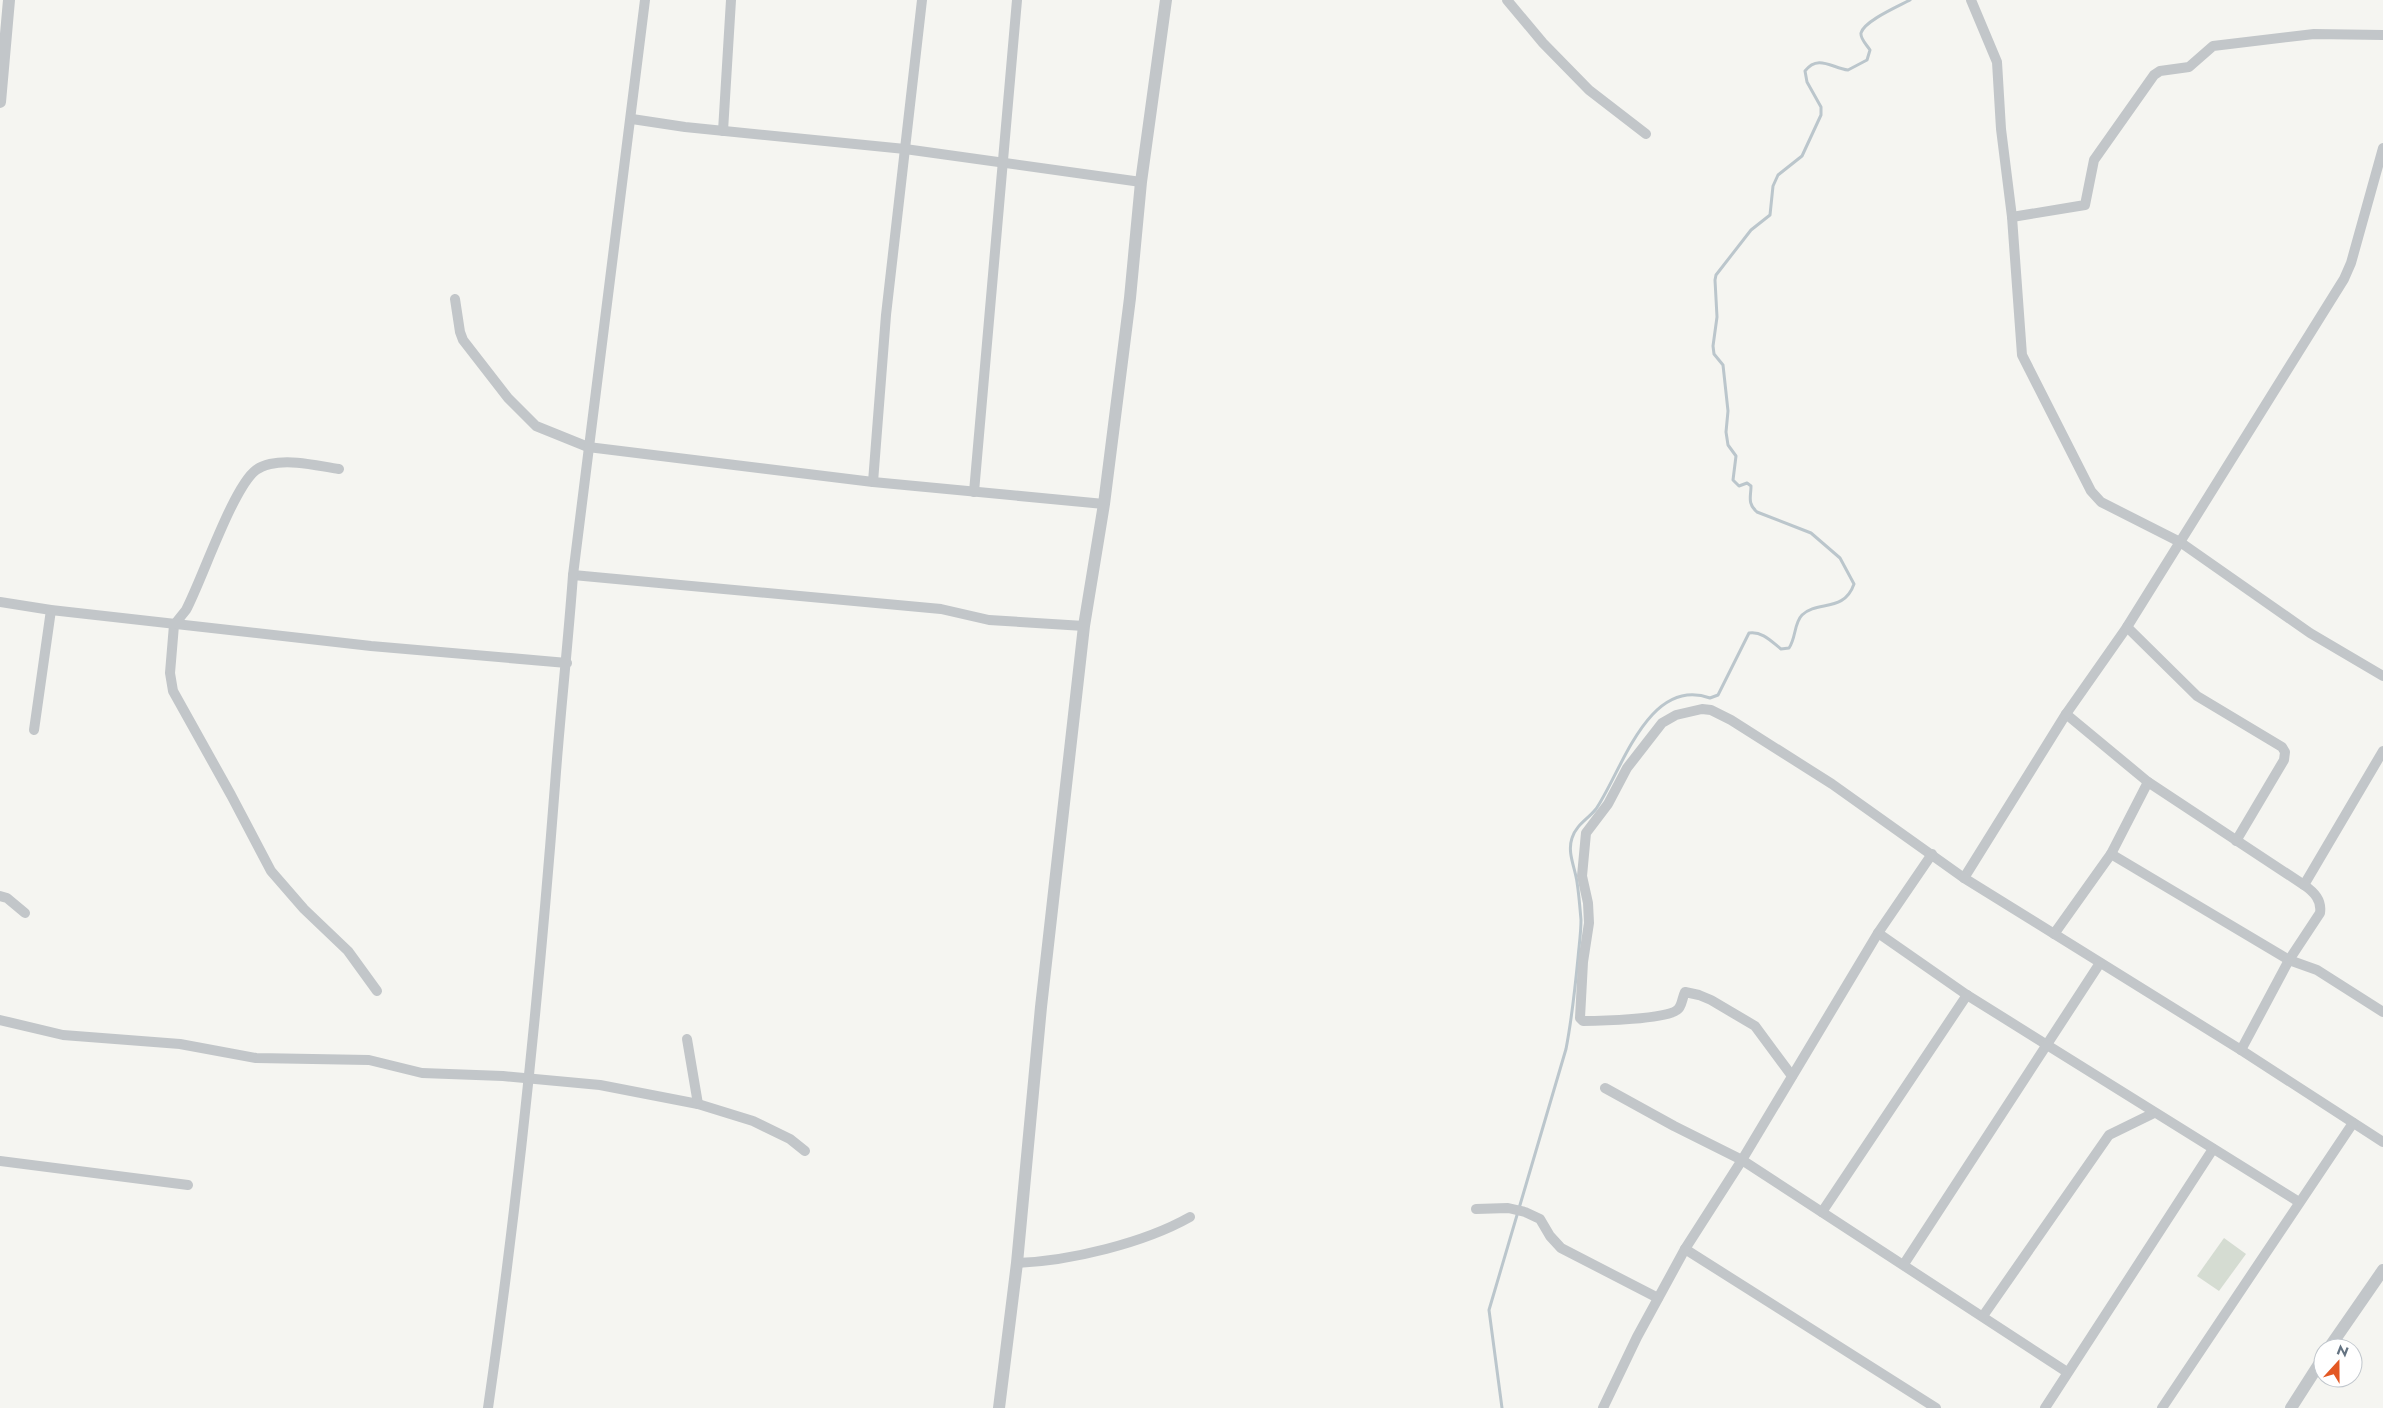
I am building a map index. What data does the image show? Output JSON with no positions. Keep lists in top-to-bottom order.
{
  "north": "top"
}
